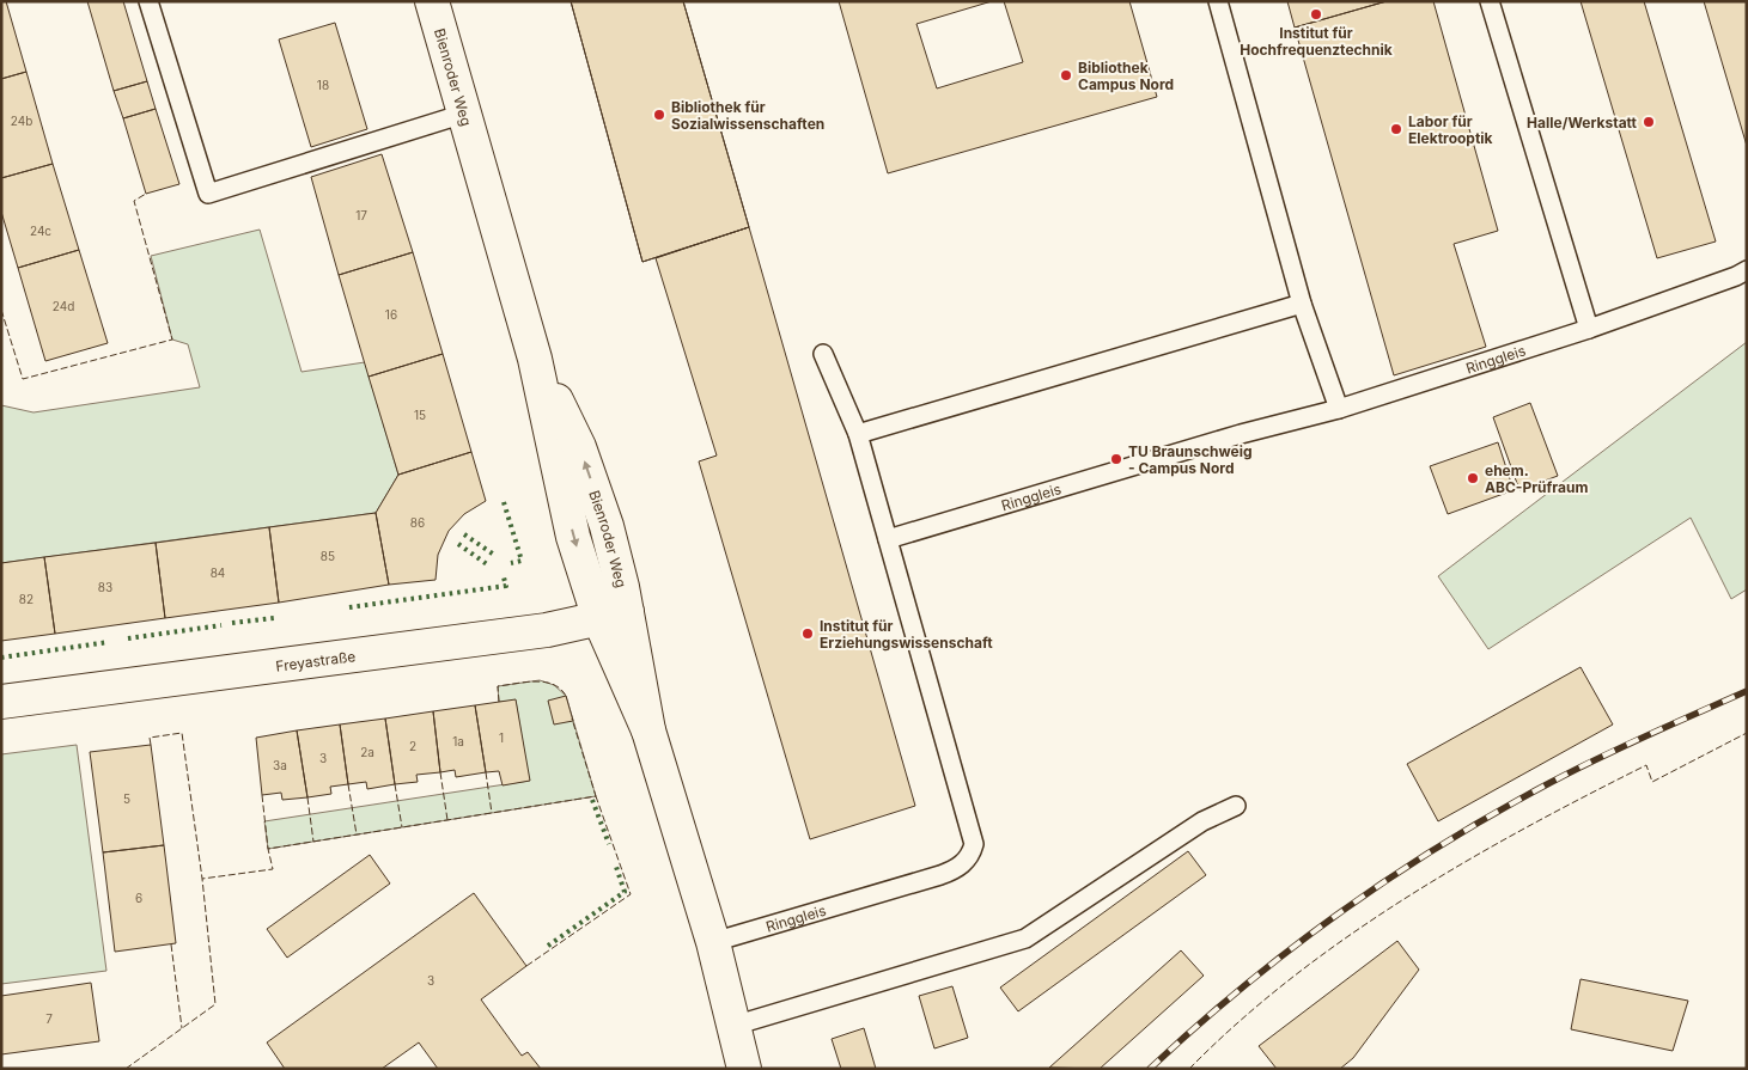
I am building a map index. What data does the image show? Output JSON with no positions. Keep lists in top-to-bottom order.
{
  "streets": {
    "main road": ["Bienroder Weg", "Freyastraße"],
    "lane": ["Ringgleis"]
  },
  "crossings": [
    ["Bienroder Weg", "Ringgleis"],
    ["Bienroder Weg", "Freyastraße"]
  ],
  "places": [
    "Institut für Hochfrequenztechnik",
    "Bibliothek Campus Nord",
    "Bibliothek für Sozialwissenschaften",
    "Halle/Werkstatt",
    "Labor für Elektrooptik",
    "TU Braunschweig - Campus Nord",
    "ehem. ABC-Prüfraum",
    "Institut für Erziehungswissenschaft"
  ],
  "house_numbers": [
    "18",
    "24b",
    "17",
    "24c",
    "24d",
    "16",
    "15",
    "86",
    "85",
    "84",
    "83",
    "82",
    "1",
    "1a",
    "2",
    "2a",
    "3",
    "3a",
    "5",
    "6",
    "3",
    "7"
  ]
}
